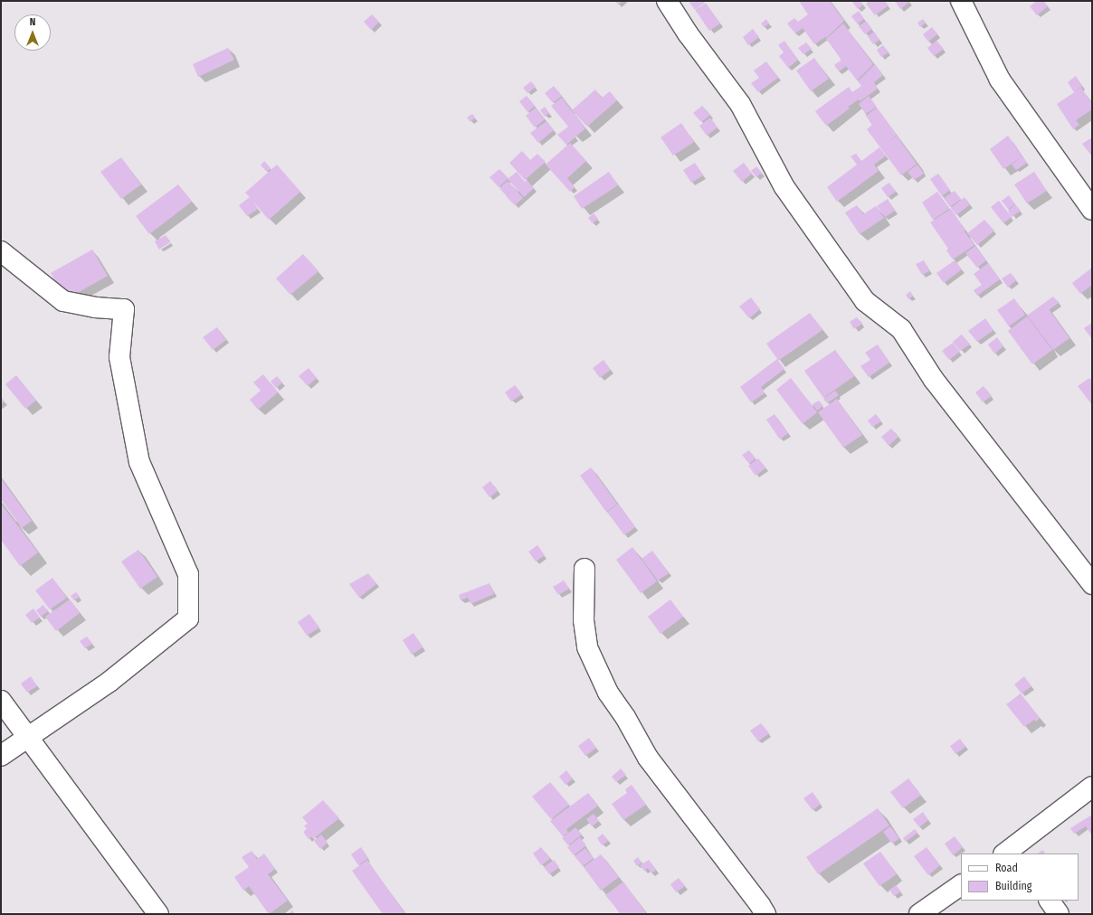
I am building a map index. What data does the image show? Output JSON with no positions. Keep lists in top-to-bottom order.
{
  "legend": ["Road", "Building"],
  "north": "top"
}
